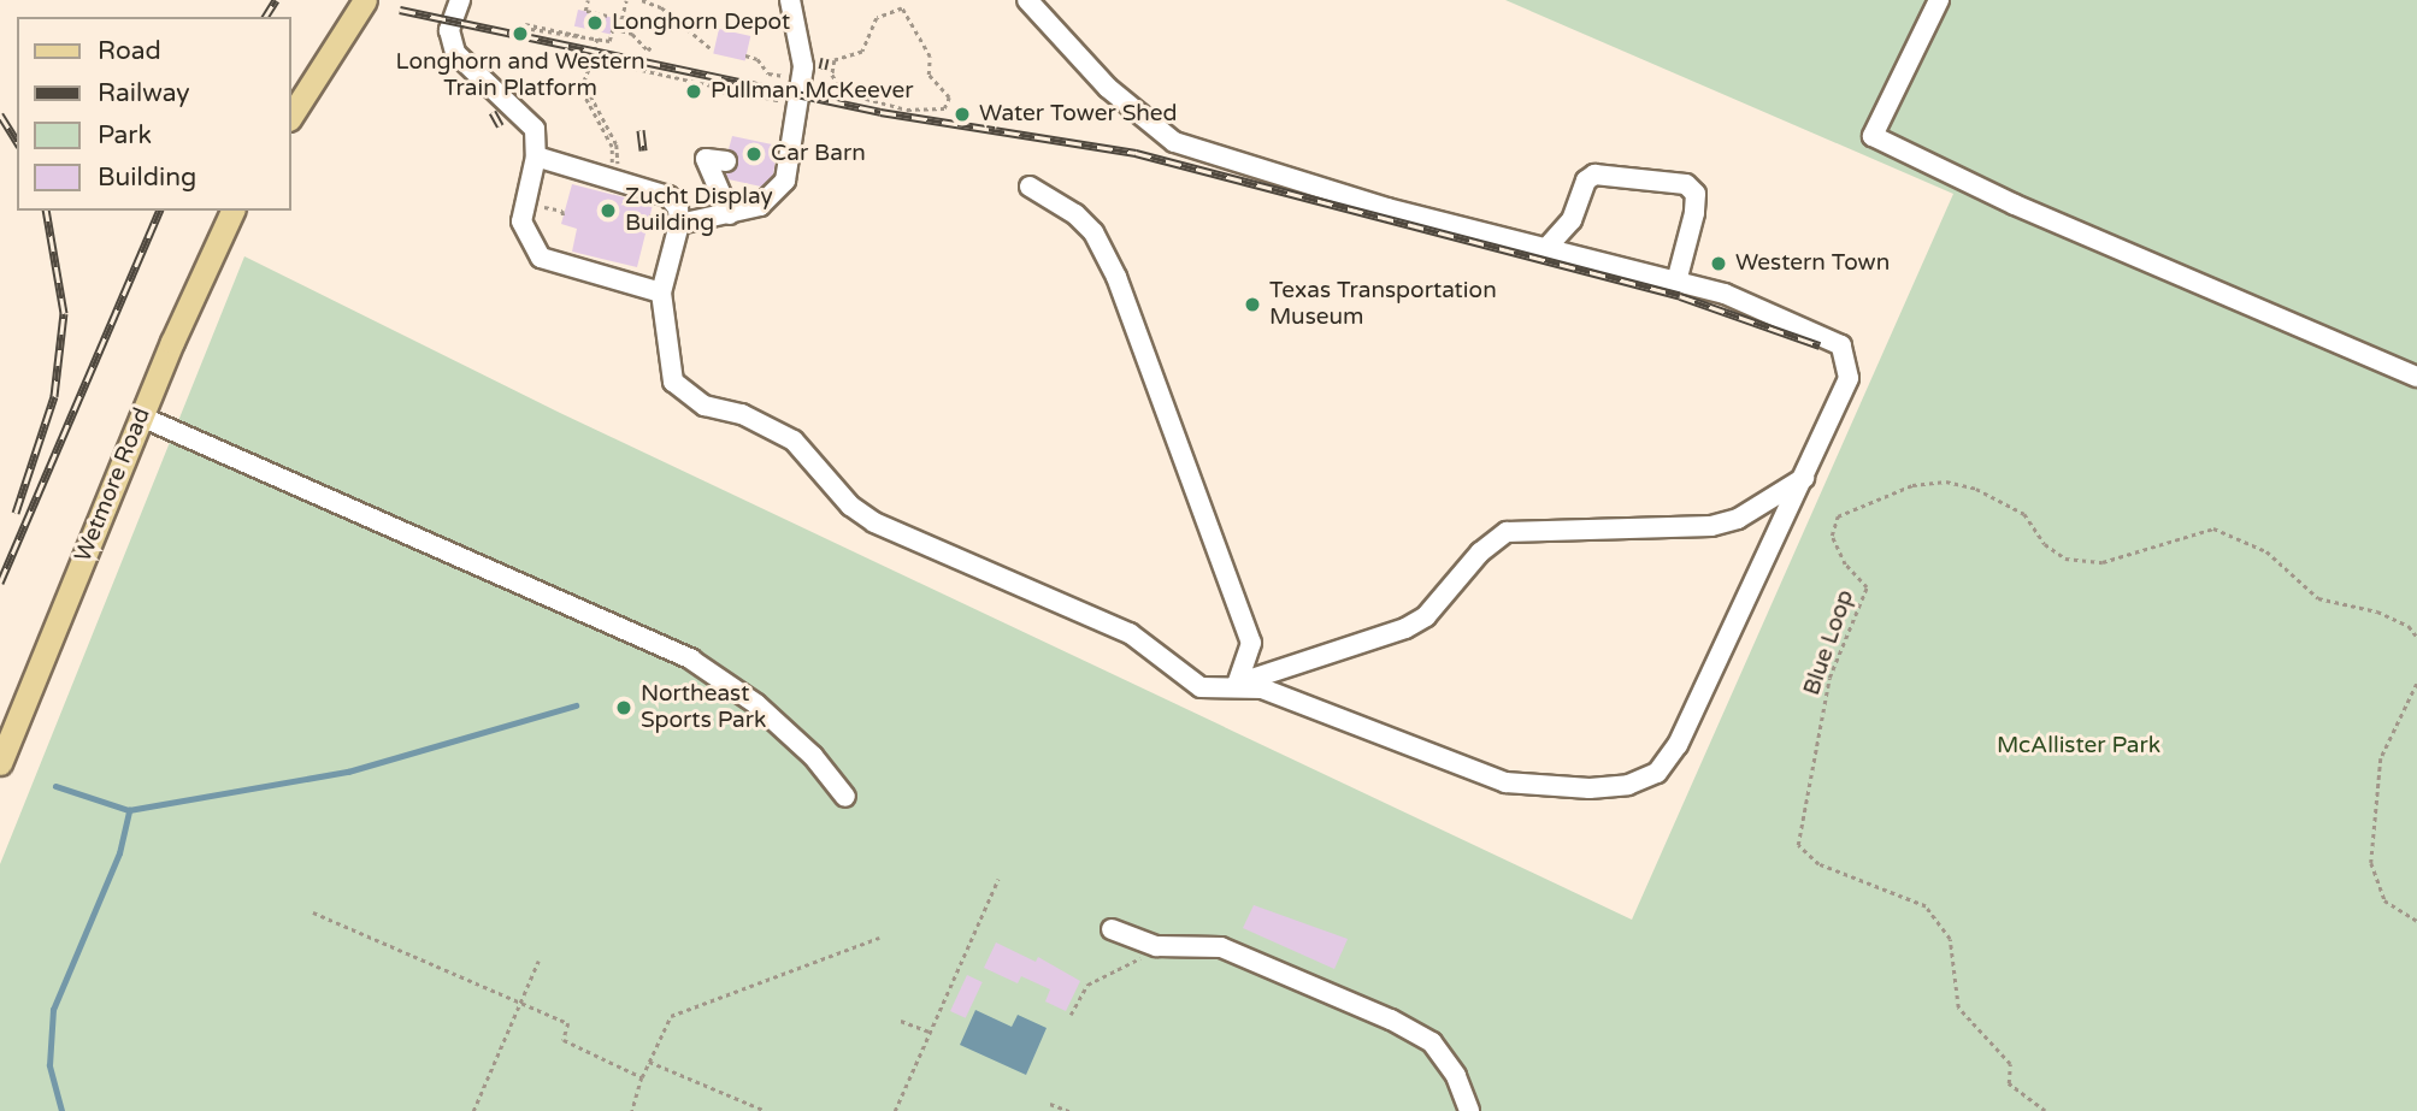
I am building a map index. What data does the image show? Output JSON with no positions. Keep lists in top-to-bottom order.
{
  "streets": {
    "main road": ["Wetmore Road"],
    "path": ["Blue Loop"]
  },
  "parks": ["McAllister Park"],
  "places": [
    "Longhorn Depot",
    "Longhorn and Western Train Platform",
    "Pullman McKeever",
    "Water Tower Shed",
    "Car Barn",
    "Zucht Display Building",
    "Western Town",
    "Texas Transportation Museum",
    "Northeast Sports Park"
  ],
  "legend": [
    "Road",
    "Railway",
    "Park",
    "Building"
  ]
}
